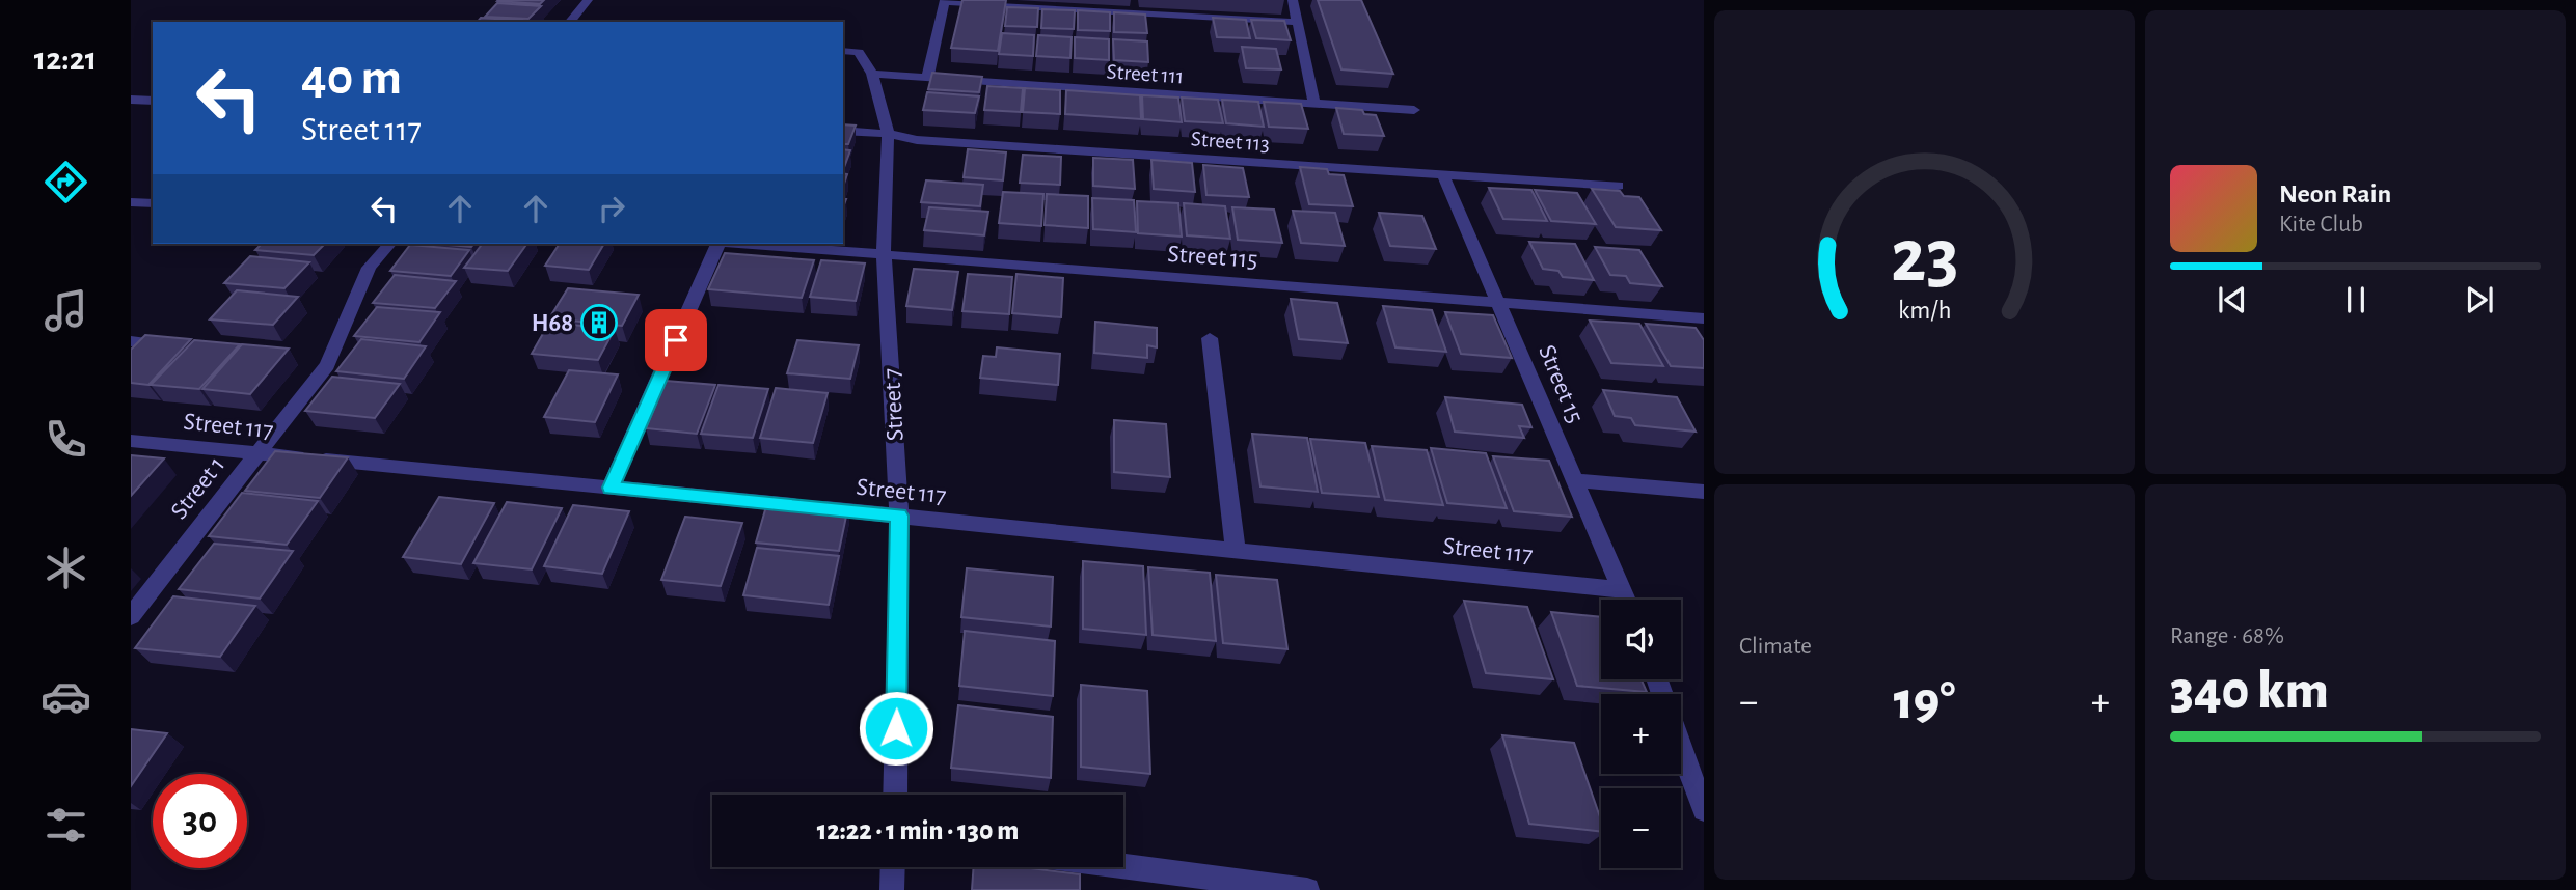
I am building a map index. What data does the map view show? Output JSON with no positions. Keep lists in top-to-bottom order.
{
  "streets": {
    "street": [
      "Street 111",
      "Street 113",
      "Street 115",
      "Street 15",
      "Street 7",
      "Street 117",
      "Street 1"
    ]
  },
  "crossings": [
    ["Street 111", "Street 7"],
    ["Street 113", "Street 15"],
    ["Street 113", "Street 7"],
    ["Street 115", "Street 15"],
    ["Street 115", "Street 7"],
    ["Street 15", "Street 117"],
    ["Street 7", "Street 117"],
    ["Street 117", "Street 1"]
  ],
  "places": {
    "building": ["H68"]
  },
  "page": {
    "tabs": "12:21",
    "turn": ["40 m", "Street 117"],
    "song": ["Neon Rain", "Kite Club"],
    "tile": [
      "Climate",
      ["Range · 68%", "340 km"]
    ],
    "map_buttons": ["+", "−"],
    "heat": ["−", "19°", "+"],
    "limit": "30",
    "trip": "12:22 · 1 min · 130 m",
    "gauge": ["23", "km/h"]
  }
}
